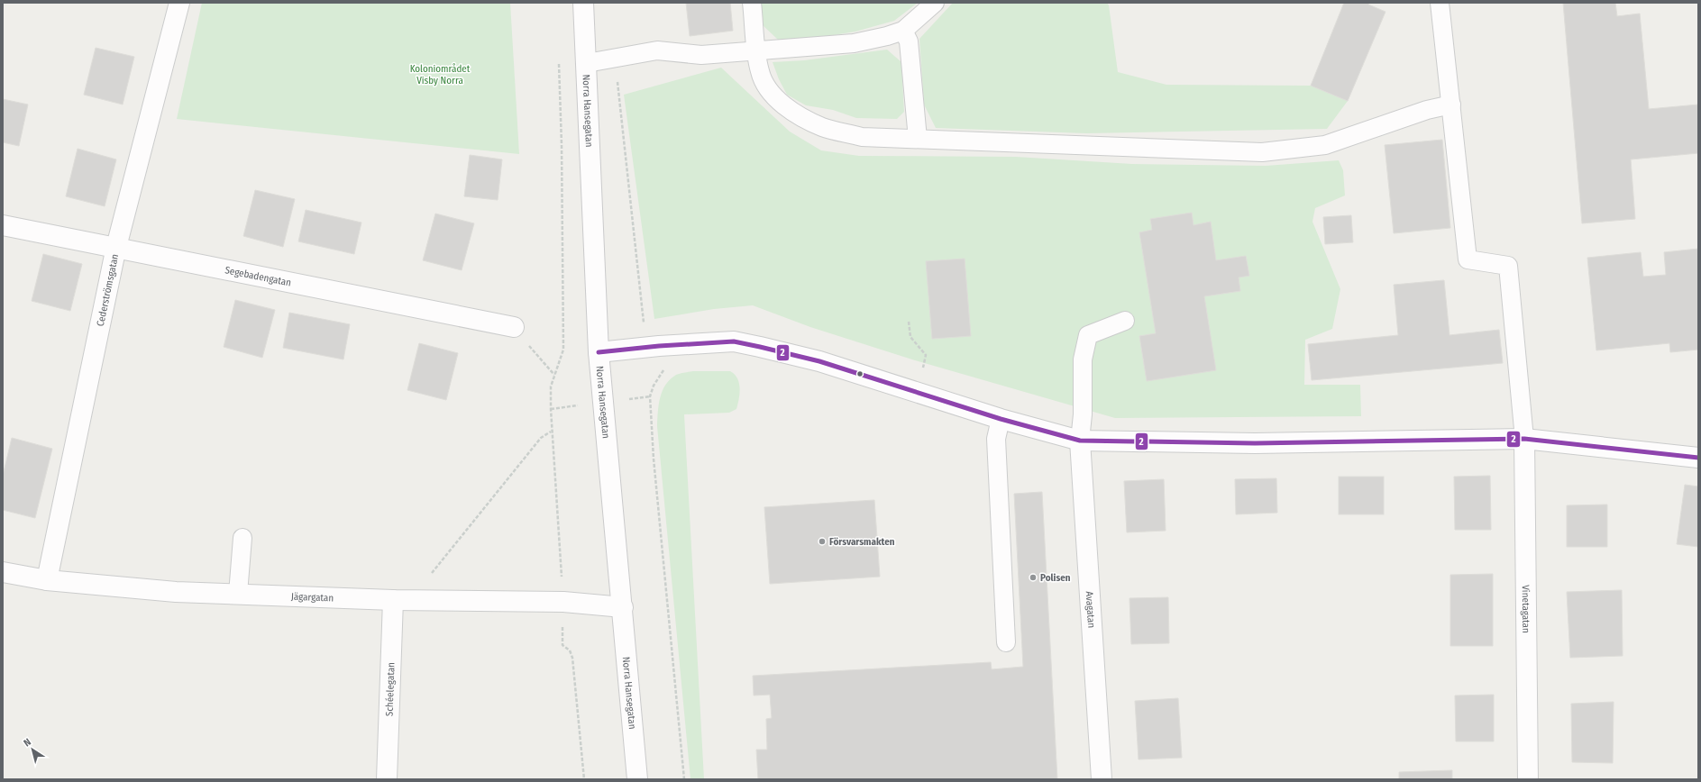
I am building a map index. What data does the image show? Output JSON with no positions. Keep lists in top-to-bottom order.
{
  "streets": {
    "street": [
      "Norra Hansegatan",
      "Segebadengatan",
      "Cederströmsgatan",
      "Jägargatan",
      "Vinetagatan",
      "Avagatan",
      "Schéelegatan"
    ]
  },
  "crossings": [
    ["Norra Hansegatan", "Jägargatan"],
    ["Segebadengatan", "Cederströmsgatan"],
    ["Cederströmsgatan", "Jägargatan"],
    ["Jägargatan", "Schéelegatan"]
  ],
  "parks": ["Koloniområdet Visby Norra"],
  "places": ["Försvarsmakten", "Polisen"],
  "lines": ["transit line 2"],
  "north": "top left"
}
